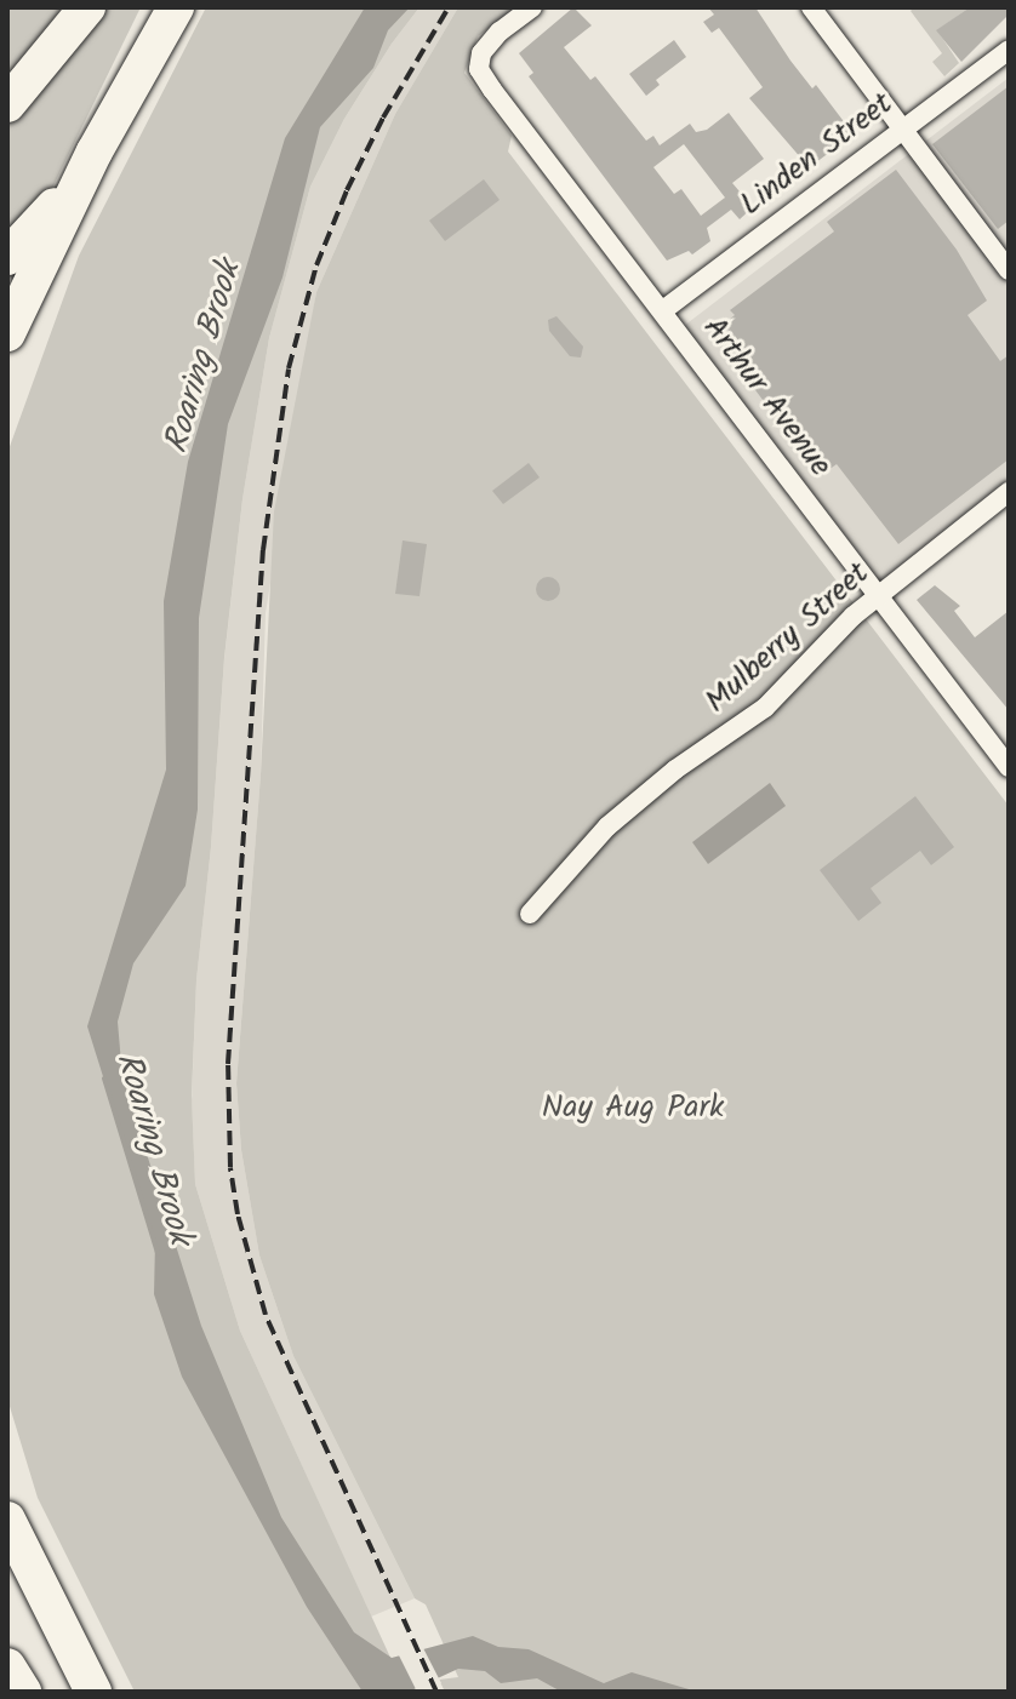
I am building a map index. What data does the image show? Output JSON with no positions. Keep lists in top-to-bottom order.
{
  "streets": {
    "street": ["Linden Street", "Arthur Avenue", "Mulberry Street"]
  },
  "crossings": [
    ["Linden Street", "Arthur Avenue"],
    ["Arthur Avenue", "Mulberry Street"]
  ],
  "water": ["Roaring Brook"],
  "parks": ["Nay Aug Park"]
}
